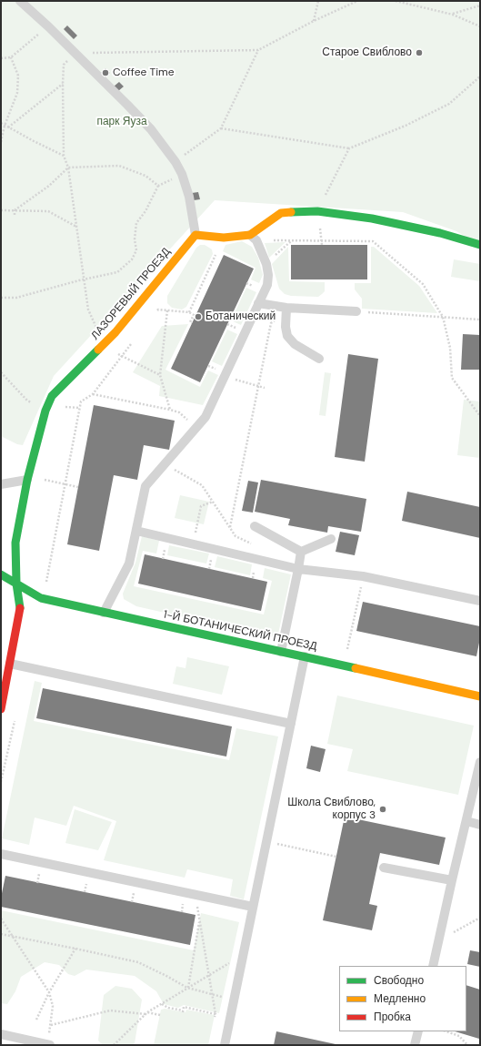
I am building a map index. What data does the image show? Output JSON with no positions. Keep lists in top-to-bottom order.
{
  "streets": {
    "street": ["ЛАЗОРЕВЫЙ ПРОЕЗД", "1-Й БОТАНИЧЕСКИЙ ПРОЕЗД"]
  },
  "crossings": [
    ["ЛАЗОРЕВЫЙ ПРОЕЗД", "1-Й БОТАНИЧЕСКИЙ ПРОЕЗД"]
  ],
  "parks": ["парк Яуза"],
  "places": [
    "Старое Свиблово",
    "Coffee Time",
    "Ботанический",
    "Школа Свиблово, корпус 3"
  ],
  "legend": ["Свободно", "Медленно", "Пробка"]
}
